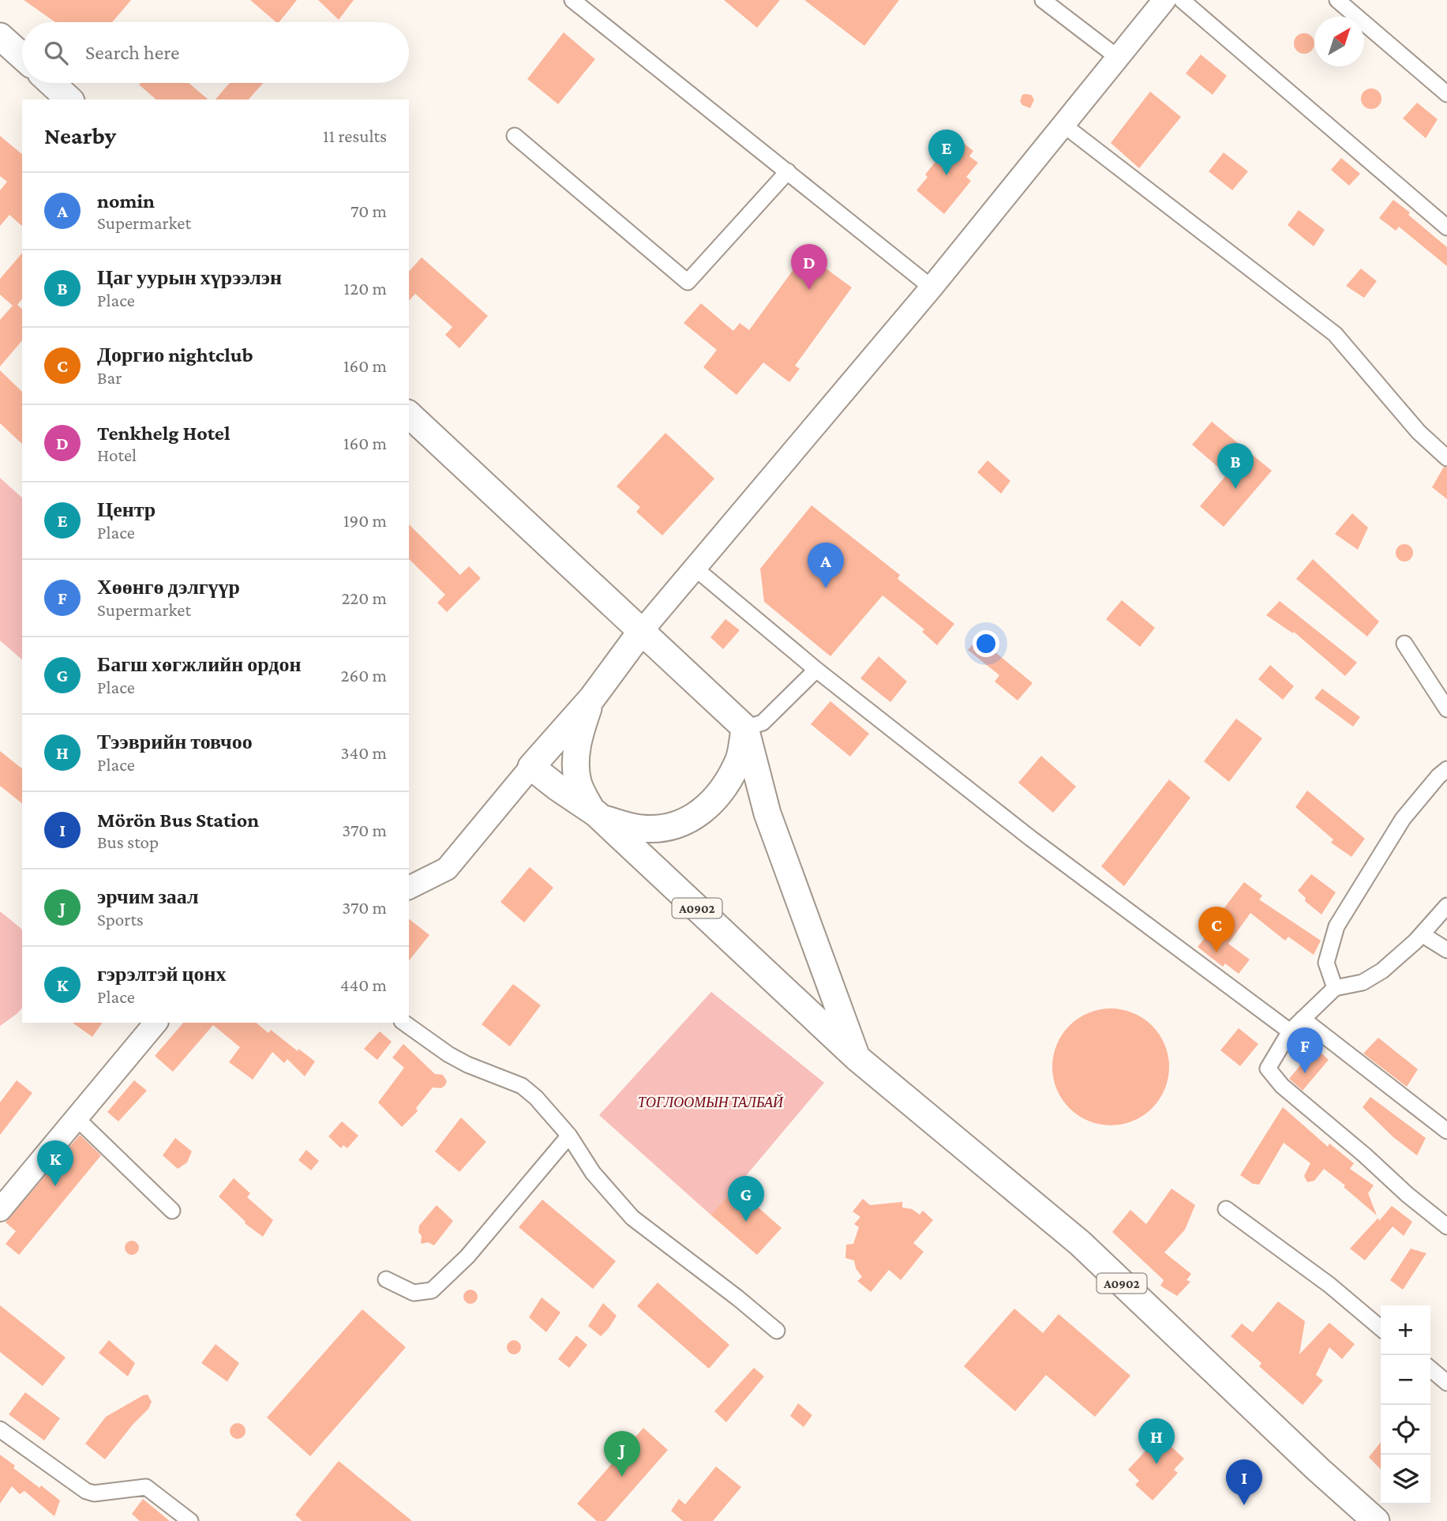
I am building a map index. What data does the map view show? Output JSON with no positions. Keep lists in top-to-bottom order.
{
  "streets": {
    "highway": ["A0902"]
  },
  "parks": ["ТОГЛООМЫН ТАЛБАЙ"],
  "north": "top right",
  "page": {
    "search": "Search here",
    "heading": ["Nearby", "11 results"],
    "pins": [
      "E",
      "D",
      "B",
      "A",
      "C",
      "F",
      "K",
      "G",
      "H",
      "J",
      "I"
    ],
    "list": [
      {
        "mark": "A",
        "name": "nomin",
        "note": "Supermarket",
        "value": "70 m"
      },
      {
        "mark": "B",
        "name": "Цаг уурын хүрээлэн",
        "note": "Place",
        "value": "120 m"
      },
      {
        "mark": "C",
        "name": "Доргио nightclub",
        "note": "Bar",
        "value": "160 m"
      },
      {
        "mark": "D",
        "name": "Tenkhelg Hotel",
        "note": "Hotel",
        "value": "160 m"
      },
      {
        "mark": "E",
        "name": "Центр",
        "note": "Place",
        "value": "190 m"
      },
      {
        "mark": "F",
        "name": "Хөөнгө дэлгүүр",
        "note": "Supermarket",
        "value": "220 m"
      },
      {
        "mark": "G",
        "name": "Багш хөгжлийн ордон",
        "note": "Place",
        "value": "260 m"
      },
      {
        "mark": "H",
        "name": "Тээврийн товчоо",
        "note": "Place",
        "value": "340 m"
      },
      {
        "mark": "I",
        "name": "Mörön Bus Station",
        "note": "Bus stop",
        "value": "370 m"
      },
      {
        "mark": "J",
        "name": "эрчим заал",
        "note": "Sports",
        "value": "370 m"
      },
      {
        "mark": "K",
        "name": "гэрэлтэй цонх",
        "note": "Place",
        "value": "440 m"
      }
    ],
    "map_buttons": ["+", "−"]
  }
}
